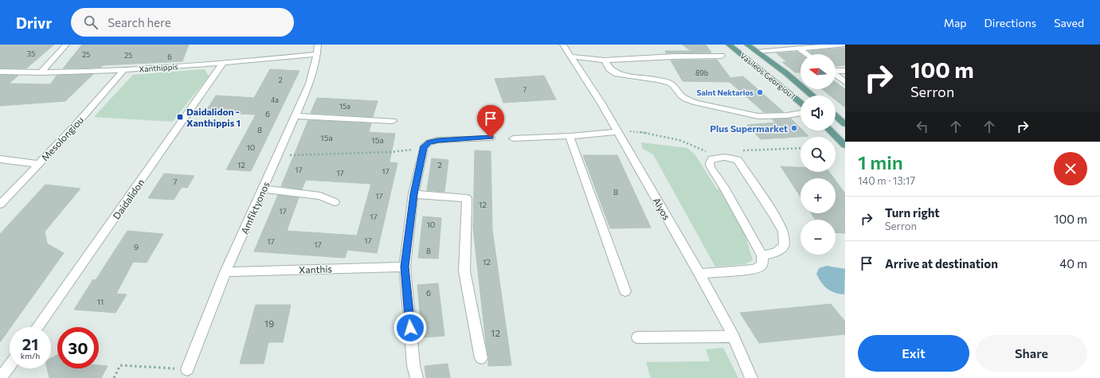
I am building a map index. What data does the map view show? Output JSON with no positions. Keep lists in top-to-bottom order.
{
  "streets": {
    "main road": ["Vasileos Georgiou I"],
    "street": [
      "Xanthippis",
      "Mesolongiou",
      "Daidalidon",
      "Amfiktyonos",
      "Alyos",
      "Xanthis"
    ]
  },
  "crossings": [
    ["Xanthippis", "Mesolongiou"],
    ["Xanthippis", "Daidalidon"],
    ["Xanthippis", "Amfiktyonos"],
    ["Amfiktyonos", "Xanthis"]
  ],
  "places": {
    "other": ["Saint Nektarios", "Plus Supermarket"],
    "transit": ["Daidalidon - Xanthippis 1"]
  },
  "house_numbers": [
    "35",
    "25",
    "25",
    "6",
    "89b",
    "2",
    "7",
    "4a",
    "15a",
    "6",
    "8",
    "15a",
    "15a",
    "10",
    "12",
    "2",
    "17",
    "17",
    "17",
    "7",
    "8",
    "17",
    "12",
    "17",
    "17",
    "10",
    "17",
    "17",
    "17",
    "9",
    "8",
    "12",
    "6",
    "11",
    "19",
    "12"
  ],
  "north": "left",
  "page": {
    "header": "Drivr",
    "search": "Search here",
    "nav": ["Map", "Directions", "Saved"],
    "turn": ["100 m", "Serron"],
    "map_buttons": ["+", "−"],
    "heading": ["1 min", "140 m · 13:17"],
    "list": [
      {
        "name": "Turn right",
        "note": "Serron",
        "value": "100 m"
      },
      {
        "name": "Arrive at destination",
        "value": "40 m"
      }
    ],
    "speed": "21 km/h",
    "limit": "30",
    "buttons": ["Exit", "Share"]
  }
}
